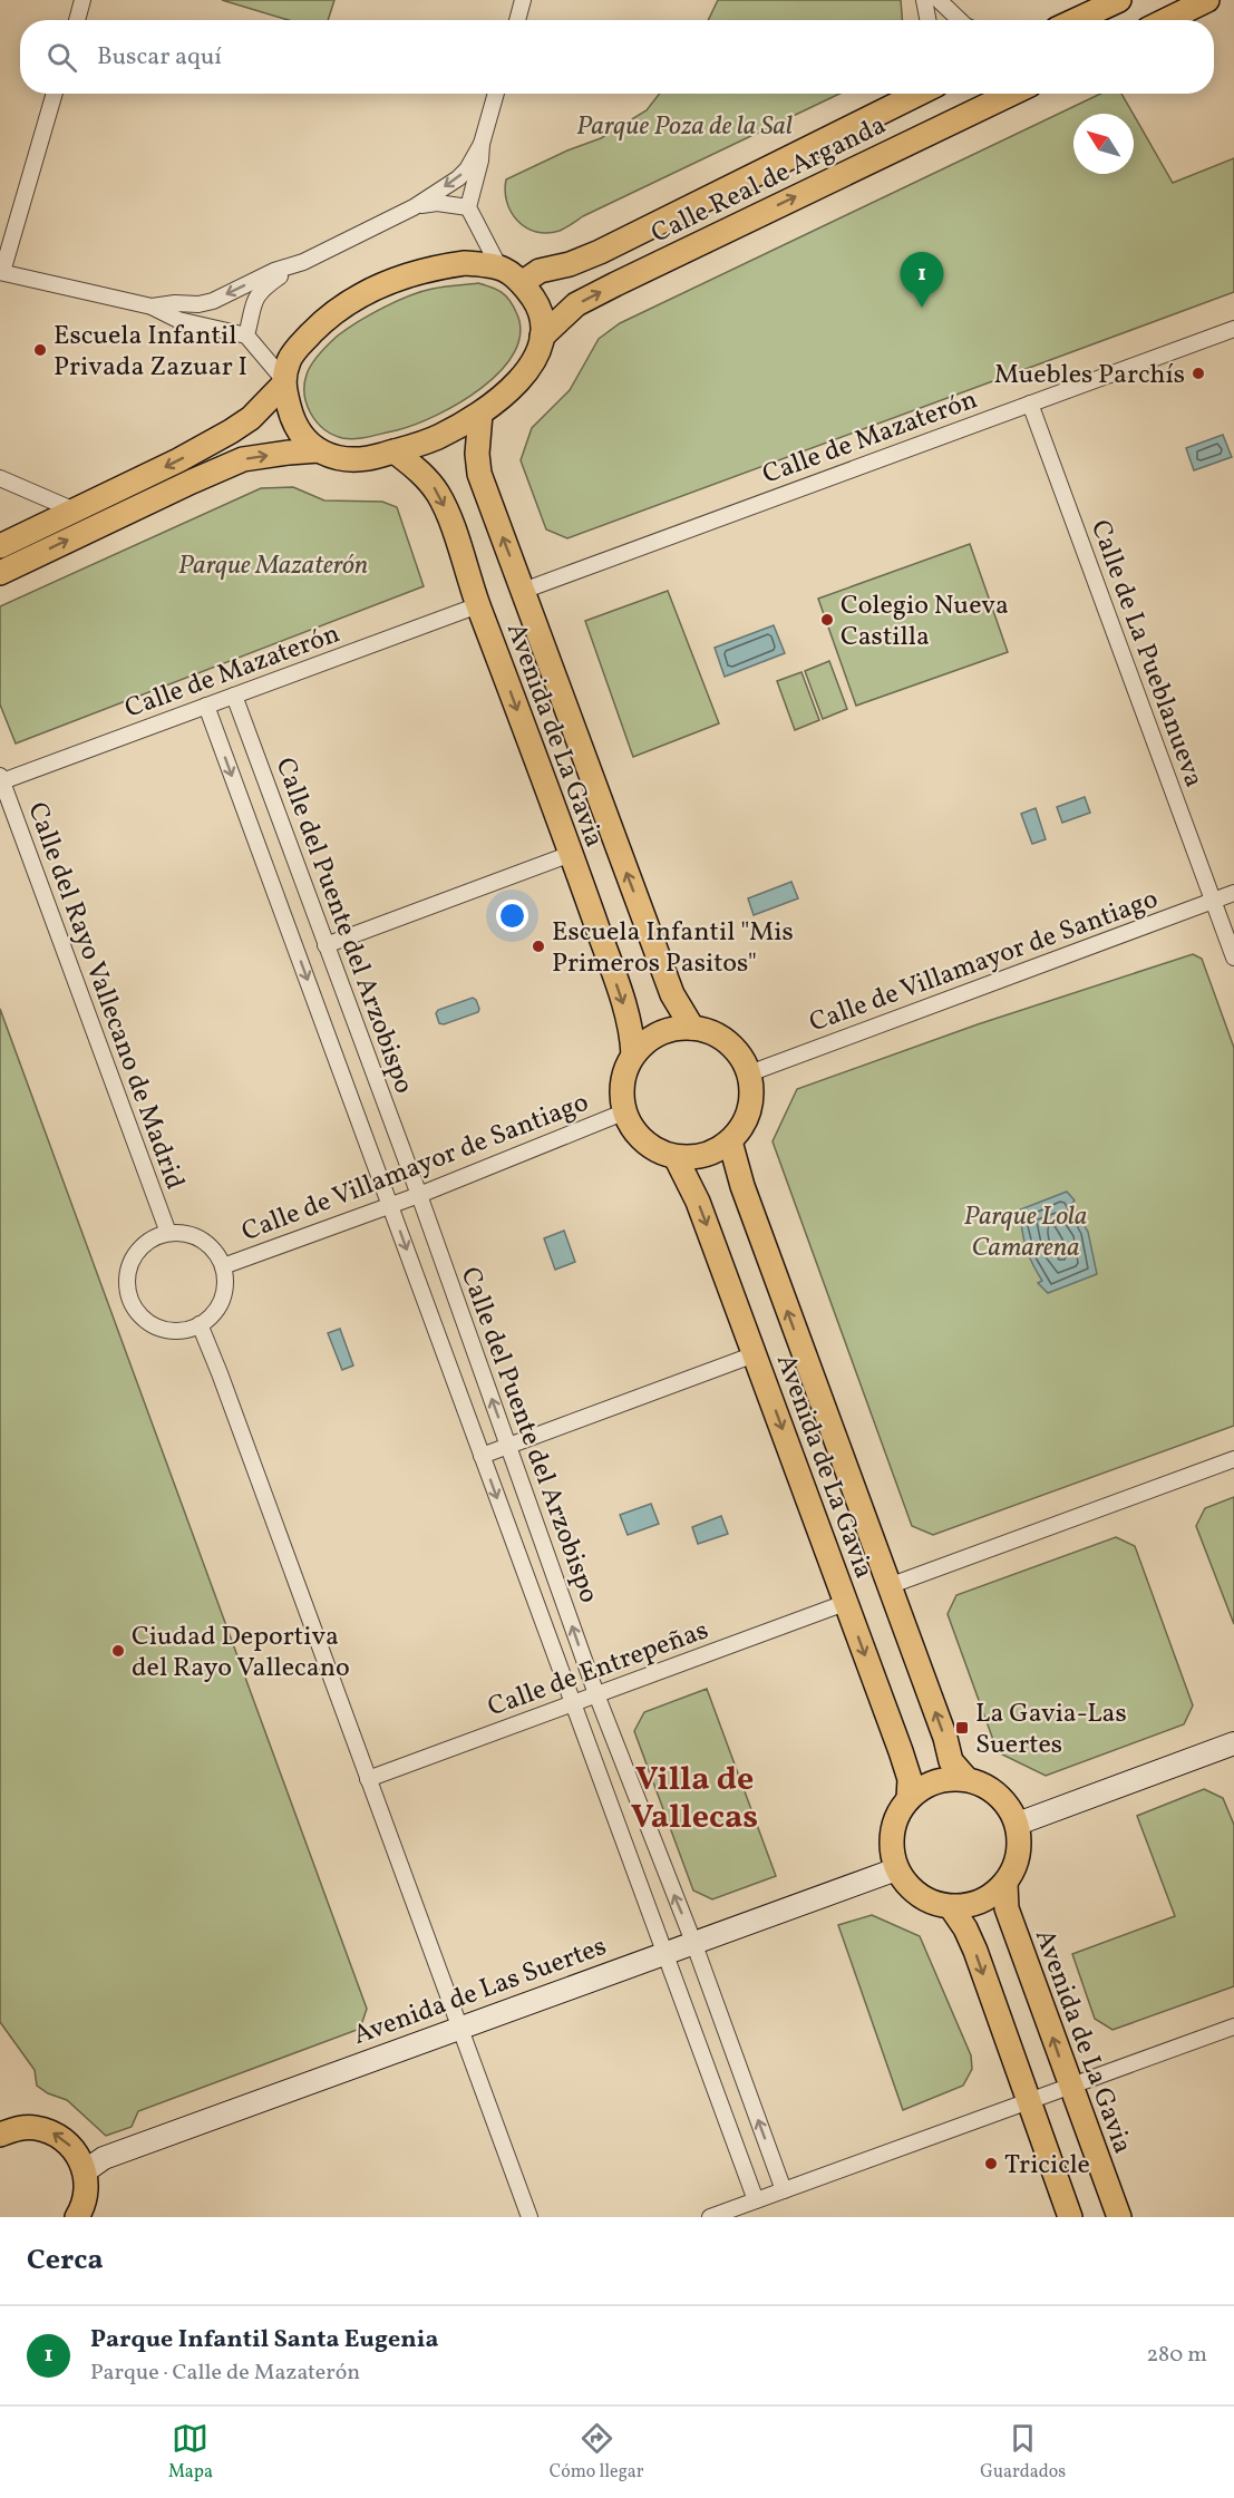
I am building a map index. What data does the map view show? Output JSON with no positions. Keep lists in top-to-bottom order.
{
  "streets": {
    "main road": ["Calle Real de Arganda", "Avenida de La Gavia", "Avenida de Las Suertes"],
    "street": [
      "Calle de Mazaterón",
      "Calle de La Pueblanueva",
      "Calle del Puente del Arzobispo",
      "Calle de Villamayor de Santiago",
      "Calle del Rayo Vallecano de Madrid",
      "Calle de Entrepeñas"
    ]
  },
  "crossings": [
    ["Calle Real de Arganda", "Avenida de La Gavia"],
    ["Calle de Mazaterón", "Calle de La Pueblanueva"],
    ["Calle de Mazaterón", "Avenida de La Gavia"],
    ["Calle de Mazaterón", "Calle del Puente del Arzobispo"],
    ["Calle de Mazaterón", "Calle del Rayo Vallecano de Madrid"],
    ["Calle de La Pueblanueva", "Calle de Villamayor de Santiago"],
    ["Avenida de La Gavia", "Calle de Villamayor de Santiago"],
    ["Avenida de La Gavia", "Calle de Entrepeñas"],
    ["Avenida de La Gavia", "Avenida de Las Suertes"],
    ["Calle del Puente del Arzobispo", "Calle de Villamayor de Santiago"],
    ["Calle del Puente del Arzobispo", "Calle de Entrepeñas"],
    ["Calle del Puente del Arzobispo", "Avenida de Las Suertes"],
    ["Calle de Villamayor de Santiago", "Calle del Rayo Vallecano de Madrid"]
  ],
  "districts": ["Villa de Vallecas"],
  "parks": ["Parque Poza de la Sal", "Parque Mazaterón", "Parque Lola Camarena"],
  "places": {
    "other": [
      "Escuela Infantil Privada Zazuar I",
      "Muebles Parchís",
      "Colegio Nueva Castilla",
      "Escuela Infantil \"Mis Primeros Pasitos\"",
      "Ciudad Deportiva del Rayo Vallecano",
      "Tricicle"
    ],
    "transit": ["La Gavia-Las Suertes"]
  },
  "north": "top left",
  "page": {
    "search": "Buscar aquí",
    "pins": "1",
    "heading": "Cerca",
    "list": [
      {
        "mark": "1",
        "name": "Parque Infantil Santa Eugenia",
        "note": "Parque · Calle de Mazaterón",
        "value": "280 m"
      }
    ],
    "nav": ["Mapa", "Cómo llegar", "Guardados"]
  }
}
